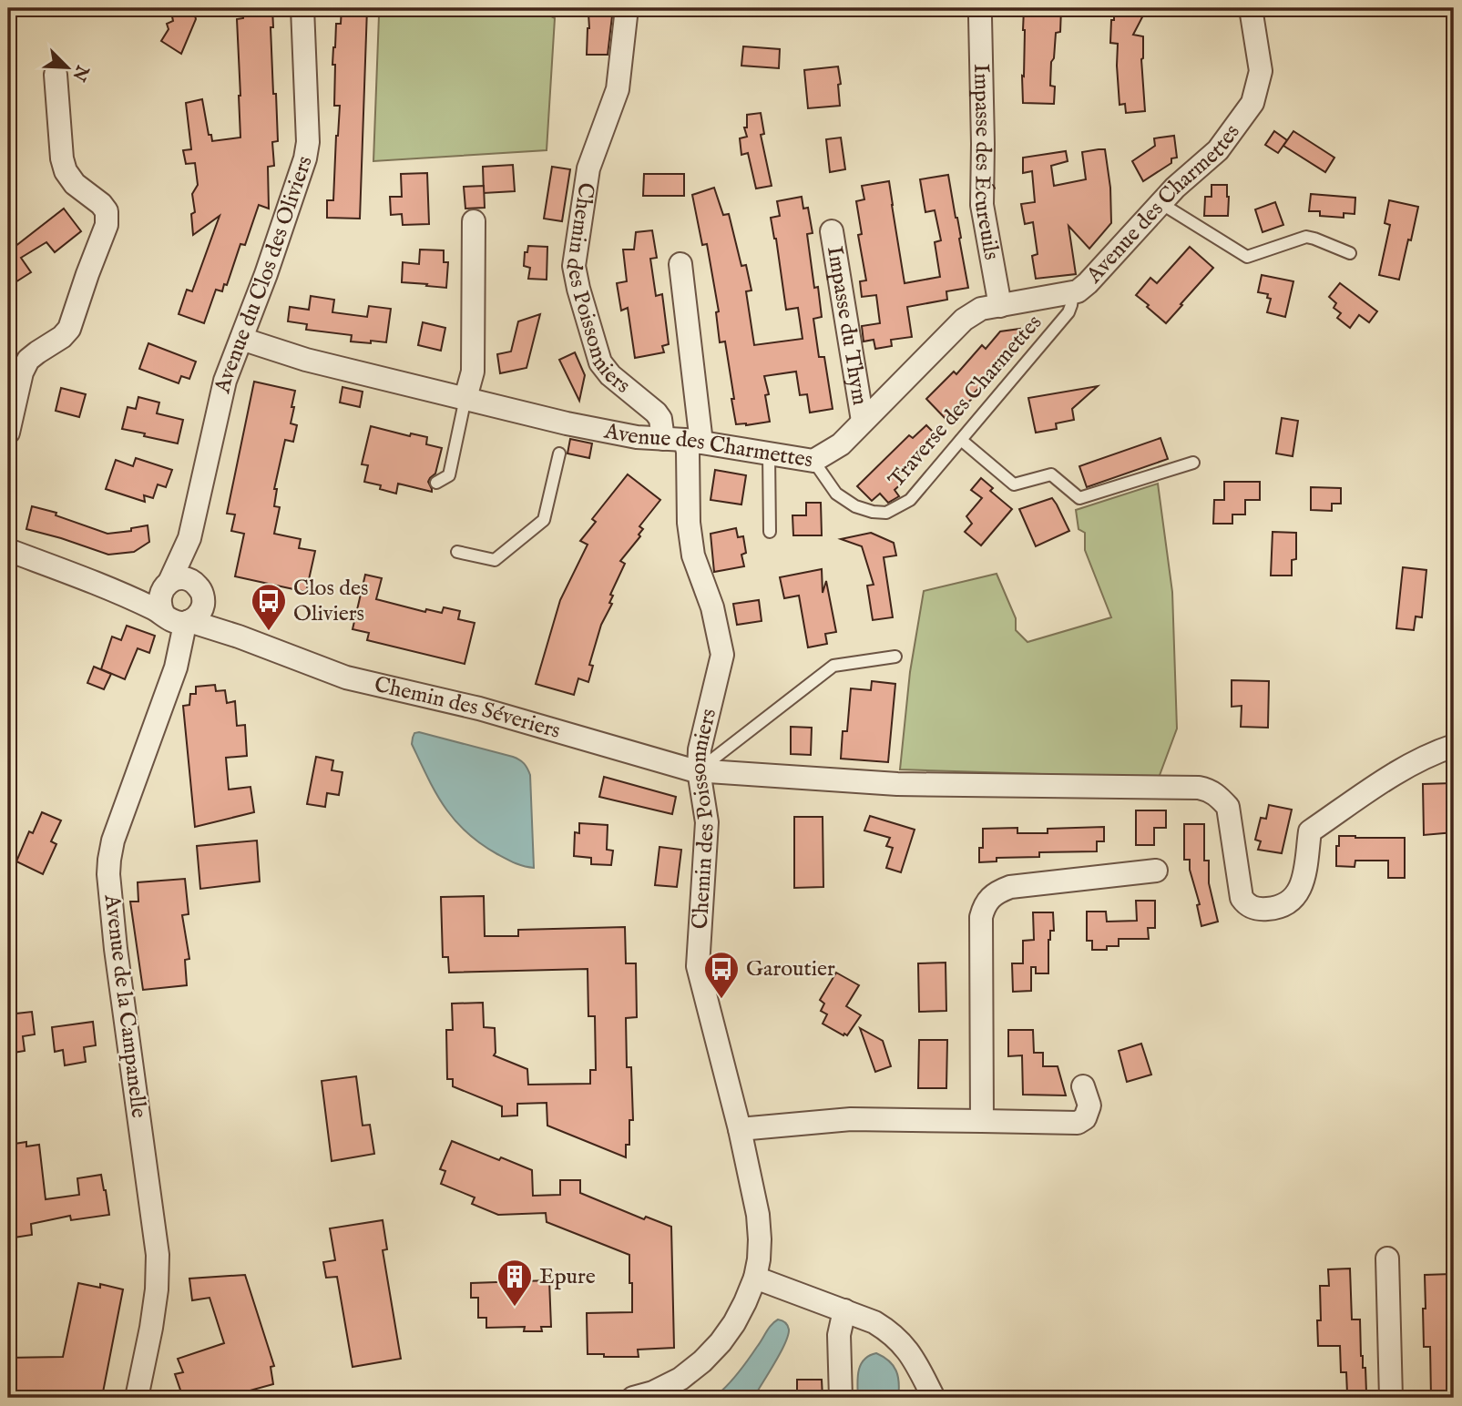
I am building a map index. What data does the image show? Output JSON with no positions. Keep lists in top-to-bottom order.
{
  "streets": {
    "street": [
      "Impasse des Écureuils",
      "Avenue des Charmettes",
      "Avenue du Clos des Oliviers",
      "Chemin des Poissonniers",
      "Impasse du Thym",
      "Chemin des Séveriers",
      "Avenue de la Campanelle"
    ],
    "lane": ["Traverse des Charmettes"]
  },
  "crossings": [
    ["Impasse des Écureuils", "Avenue des Charmettes"],
    ["Avenue des Charmettes", "Avenue du Clos des Oliviers"],
    ["Avenue des Charmettes", "Chemin des Poissonniers"],
    ["Avenue des Charmettes", "Impasse du Thym"],
    ["Avenue des Charmettes", "Traverse des Charmettes"],
    ["Avenue du Clos des Oliviers", "Chemin des Séveriers"],
    ["Avenue du Clos des Oliviers", "Avenue de la Campanelle"],
    ["Chemin des Poissonniers", "Chemin des Séveriers"],
    ["Chemin des Séveriers", "Avenue de la Campanelle"]
  ],
  "places": {
    "bus stop": ["Clos des Oliviers", "Garoutier"],
    "building": ["Epure"]
  },
  "north": "bottom right"
}
